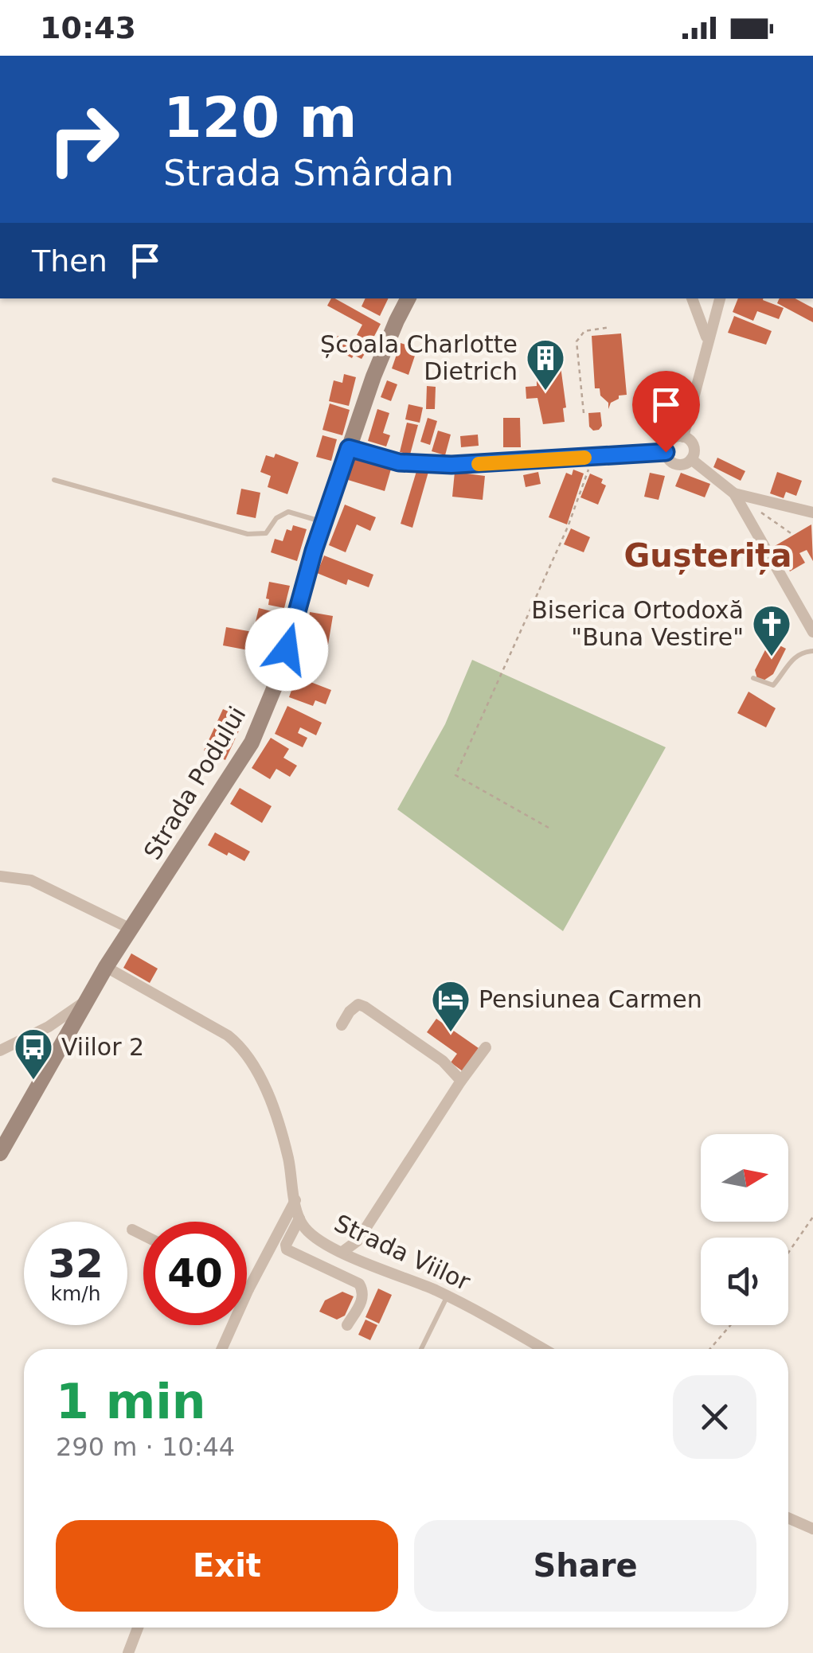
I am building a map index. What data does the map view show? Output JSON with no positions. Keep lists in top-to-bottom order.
{
  "streets": {
    "street": ["Strada Podului", "Strada Viilor"]
  },
  "crossings": [
    ["Strada Podului", "Strada Viilor"]
  ],
  "districts": ["Gușterița"],
  "places": {
    "building": ["Școala Charlotte Dietrich"],
    "church": ["Biserica Ortodoxă \"Buna Vestire\""],
    "hotel": ["Pensiunea Carmen"],
    "bus stop": ["Viilor 2"]
  },
  "north": "right",
  "page": {
    "status": "10:43",
    "turn": ["120 m", "Strada Smârdan"],
    "then": "Then",
    "speed": "32 km/h",
    "limit": "40",
    "heading": ["1 min", "290 m · 10:44"],
    "buttons": ["Exit", "Share"]
  }
}
